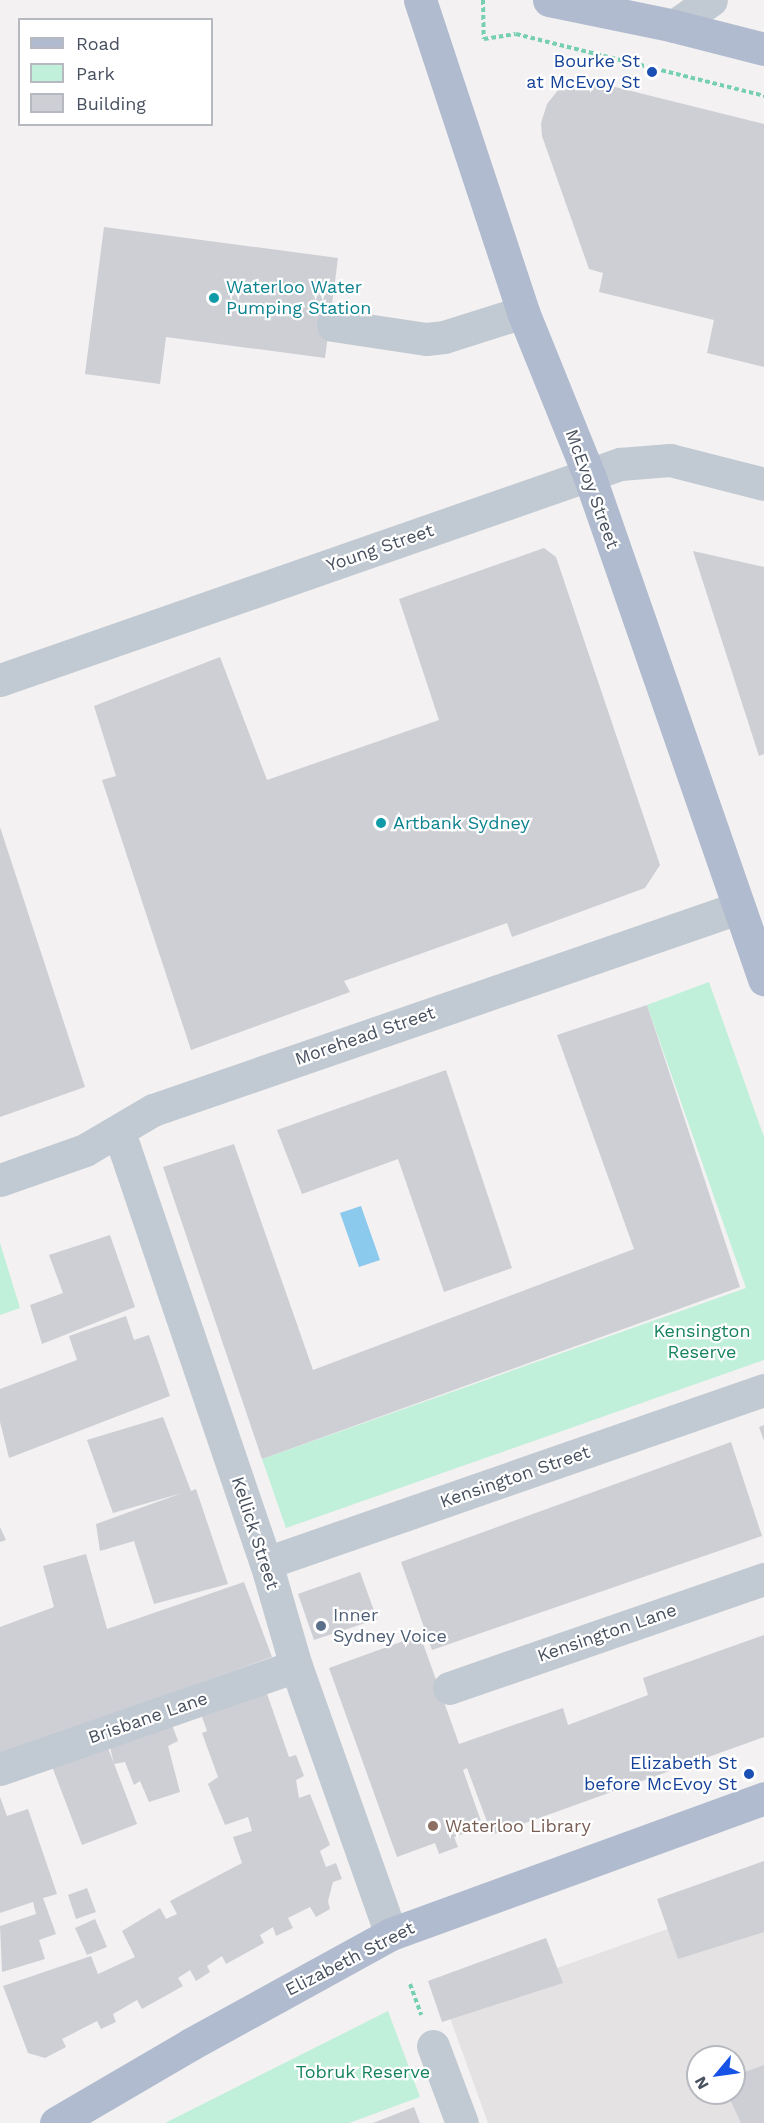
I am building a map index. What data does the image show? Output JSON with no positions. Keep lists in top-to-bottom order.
{
  "streets": {
    "main road": ["McEvoy Street", "Elizabeth Street"],
    "street": [
      "Young Street",
      "Morehead Street",
      "Kensington Street",
      "Kellick Street",
      "Kensington Lane",
      "Brisbane Lane"
    ]
  },
  "crossings": [
    ["McEvoy Street", "Young Street"],
    ["McEvoy Street", "Morehead Street"],
    ["Morehead Street", "Kellick Street"],
    ["Kensington Street", "Kellick Street"],
    ["Kellick Street", "Brisbane Lane"],
    ["Kellick Street", "Elizabeth Street"]
  ],
  "parks": ["Kensington Reserve", "Tobruk Reserve"],
  "places": [
    "Bourke St at McEvoy St",
    "Waterloo Water Pumping Station",
    "Artbank Sydney",
    "Inner Sydney Voice",
    "Elizabeth St before McEvoy St",
    "Waterloo Library"
  ],
  "legend": ["Road", "Park", "Building"],
  "north": "bottom left"
}
